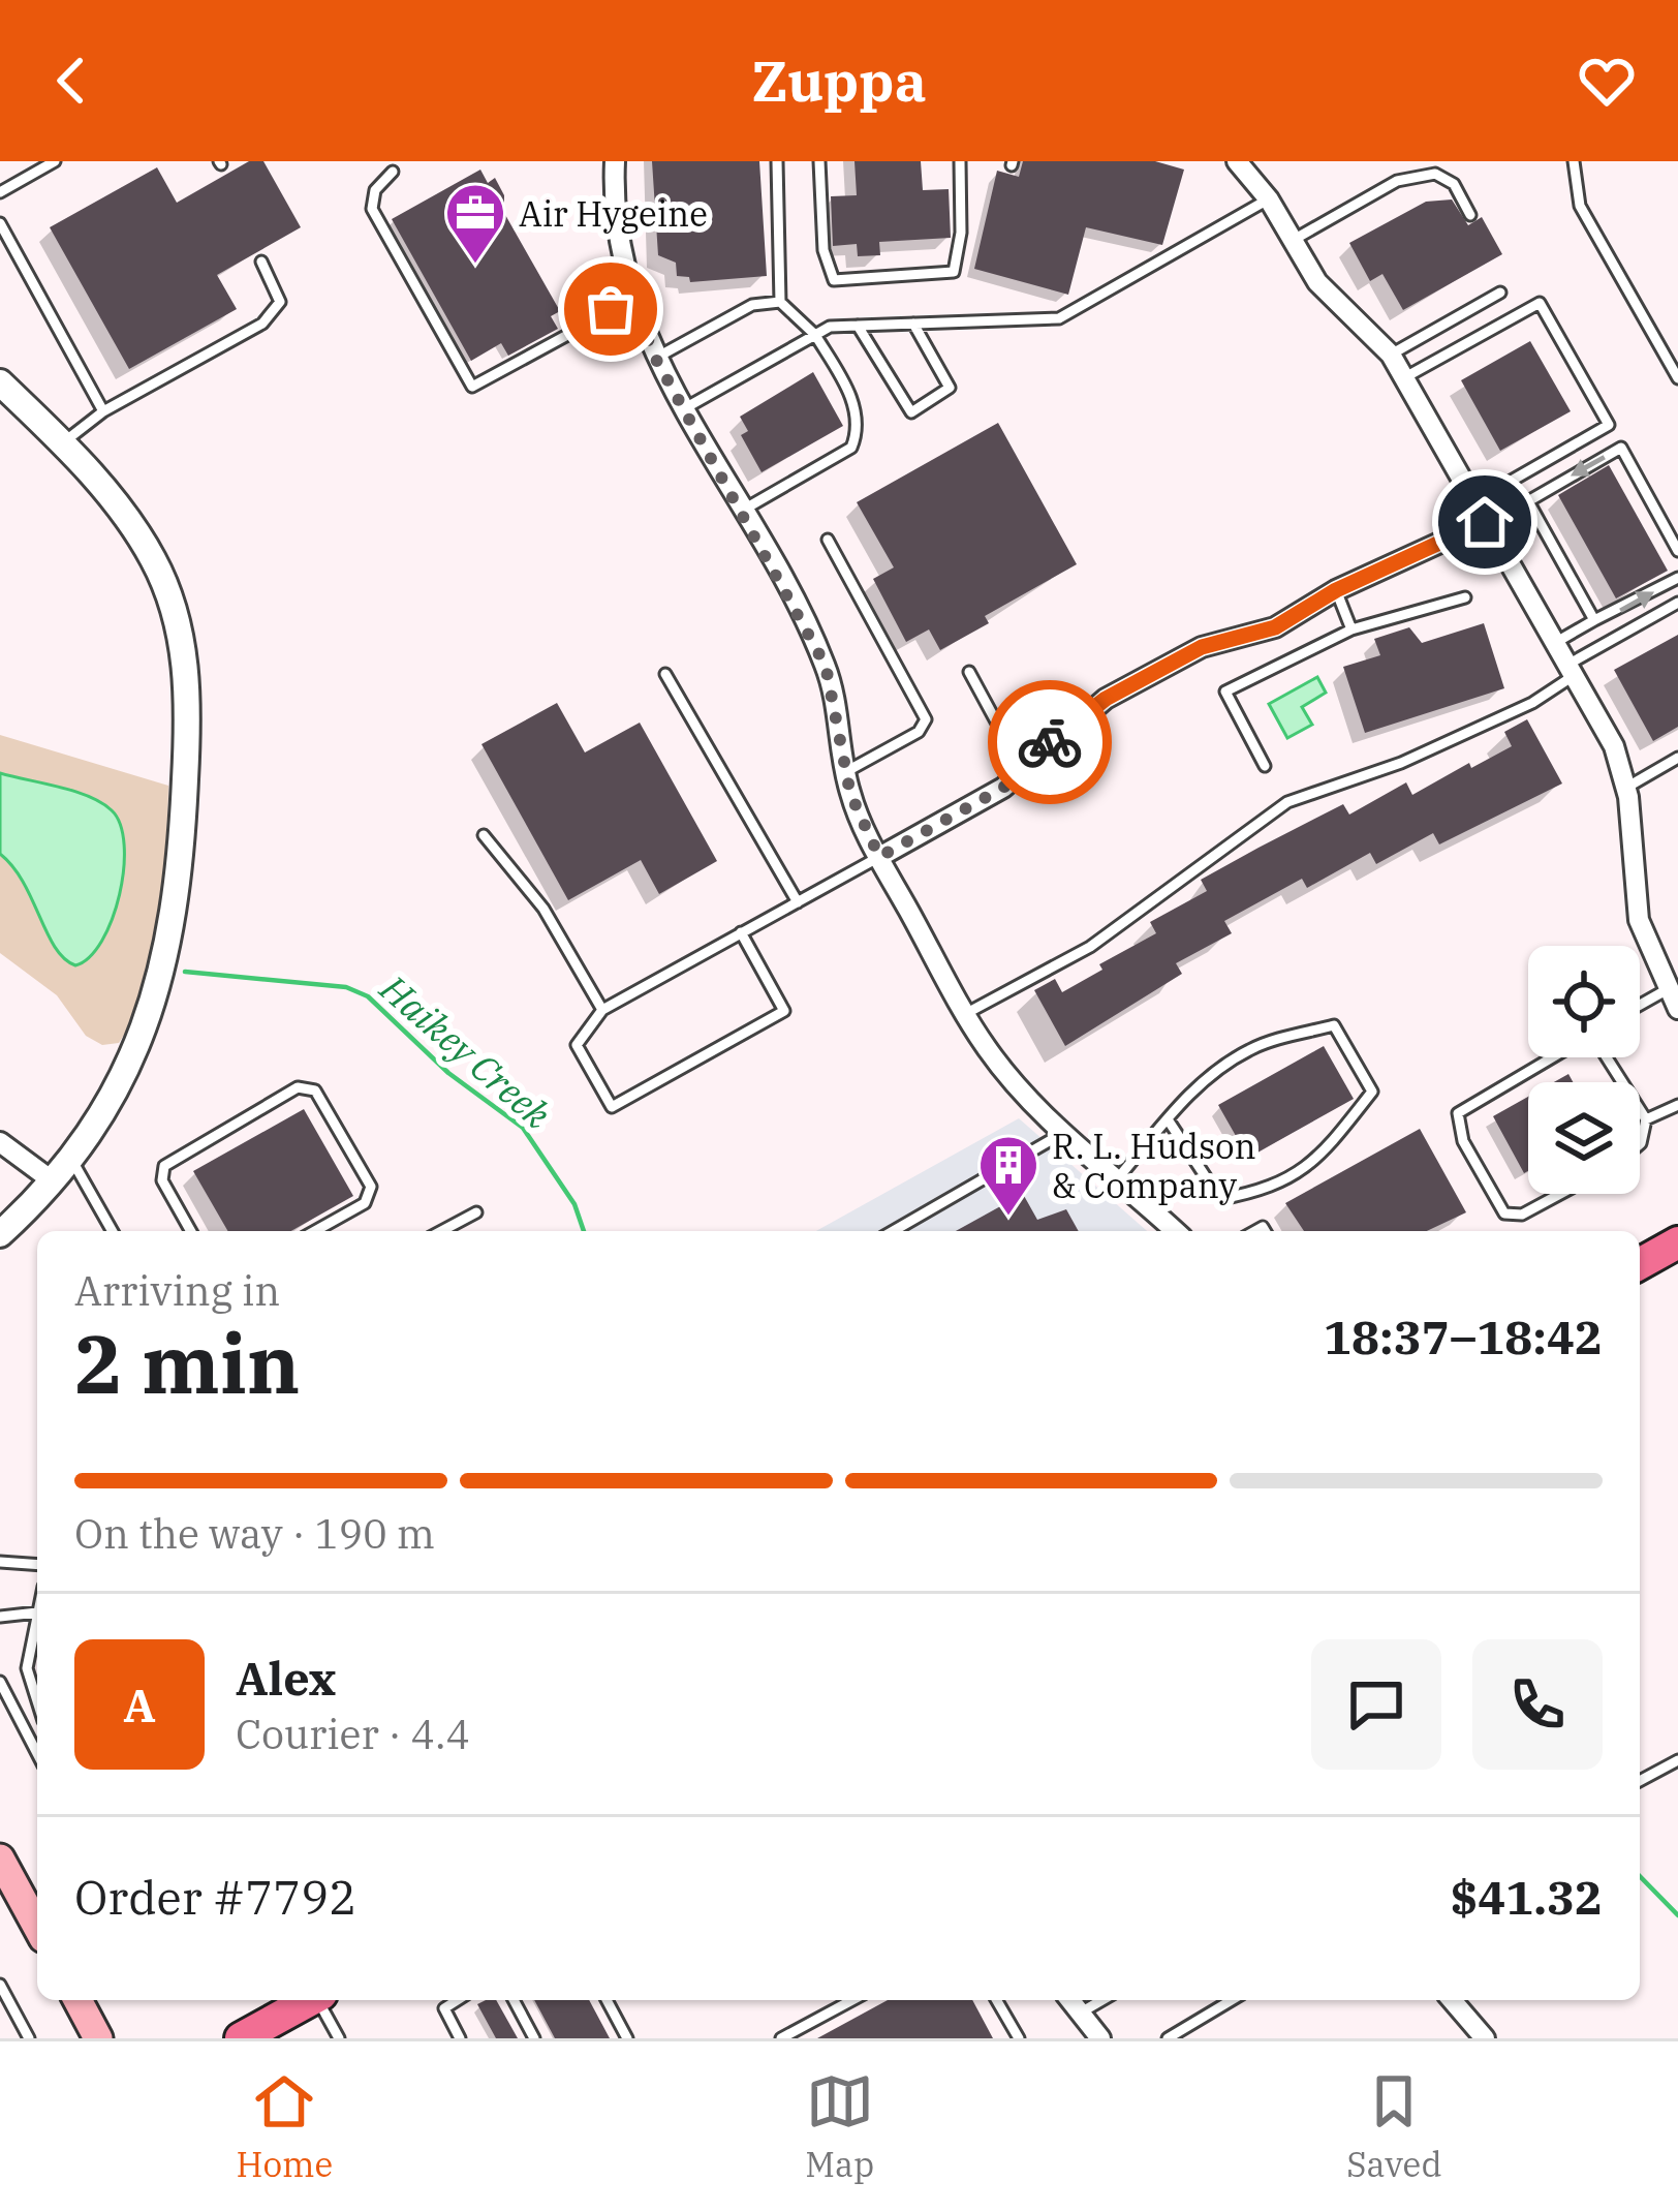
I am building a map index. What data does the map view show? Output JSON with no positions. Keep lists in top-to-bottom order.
{
  "water": ["Haikey Creek"],
  "places": {
    "office": ["Air Hygeine"],
    "building": ["R. L. Hudson & Company"]
  },
  "page": {
    "header": "Zuppa",
    "heading": ["2 min", "Arriving in", "18:37–18:42"],
    "panel": [
      "Alex",
      "Courier · 4.4",
      "Order #7792",
      "$41.32"
    ],
    "bar": "On the way · 190 m",
    "round": "A",
    "tabs": ["Home", "Map", "Saved"]
  }
}
